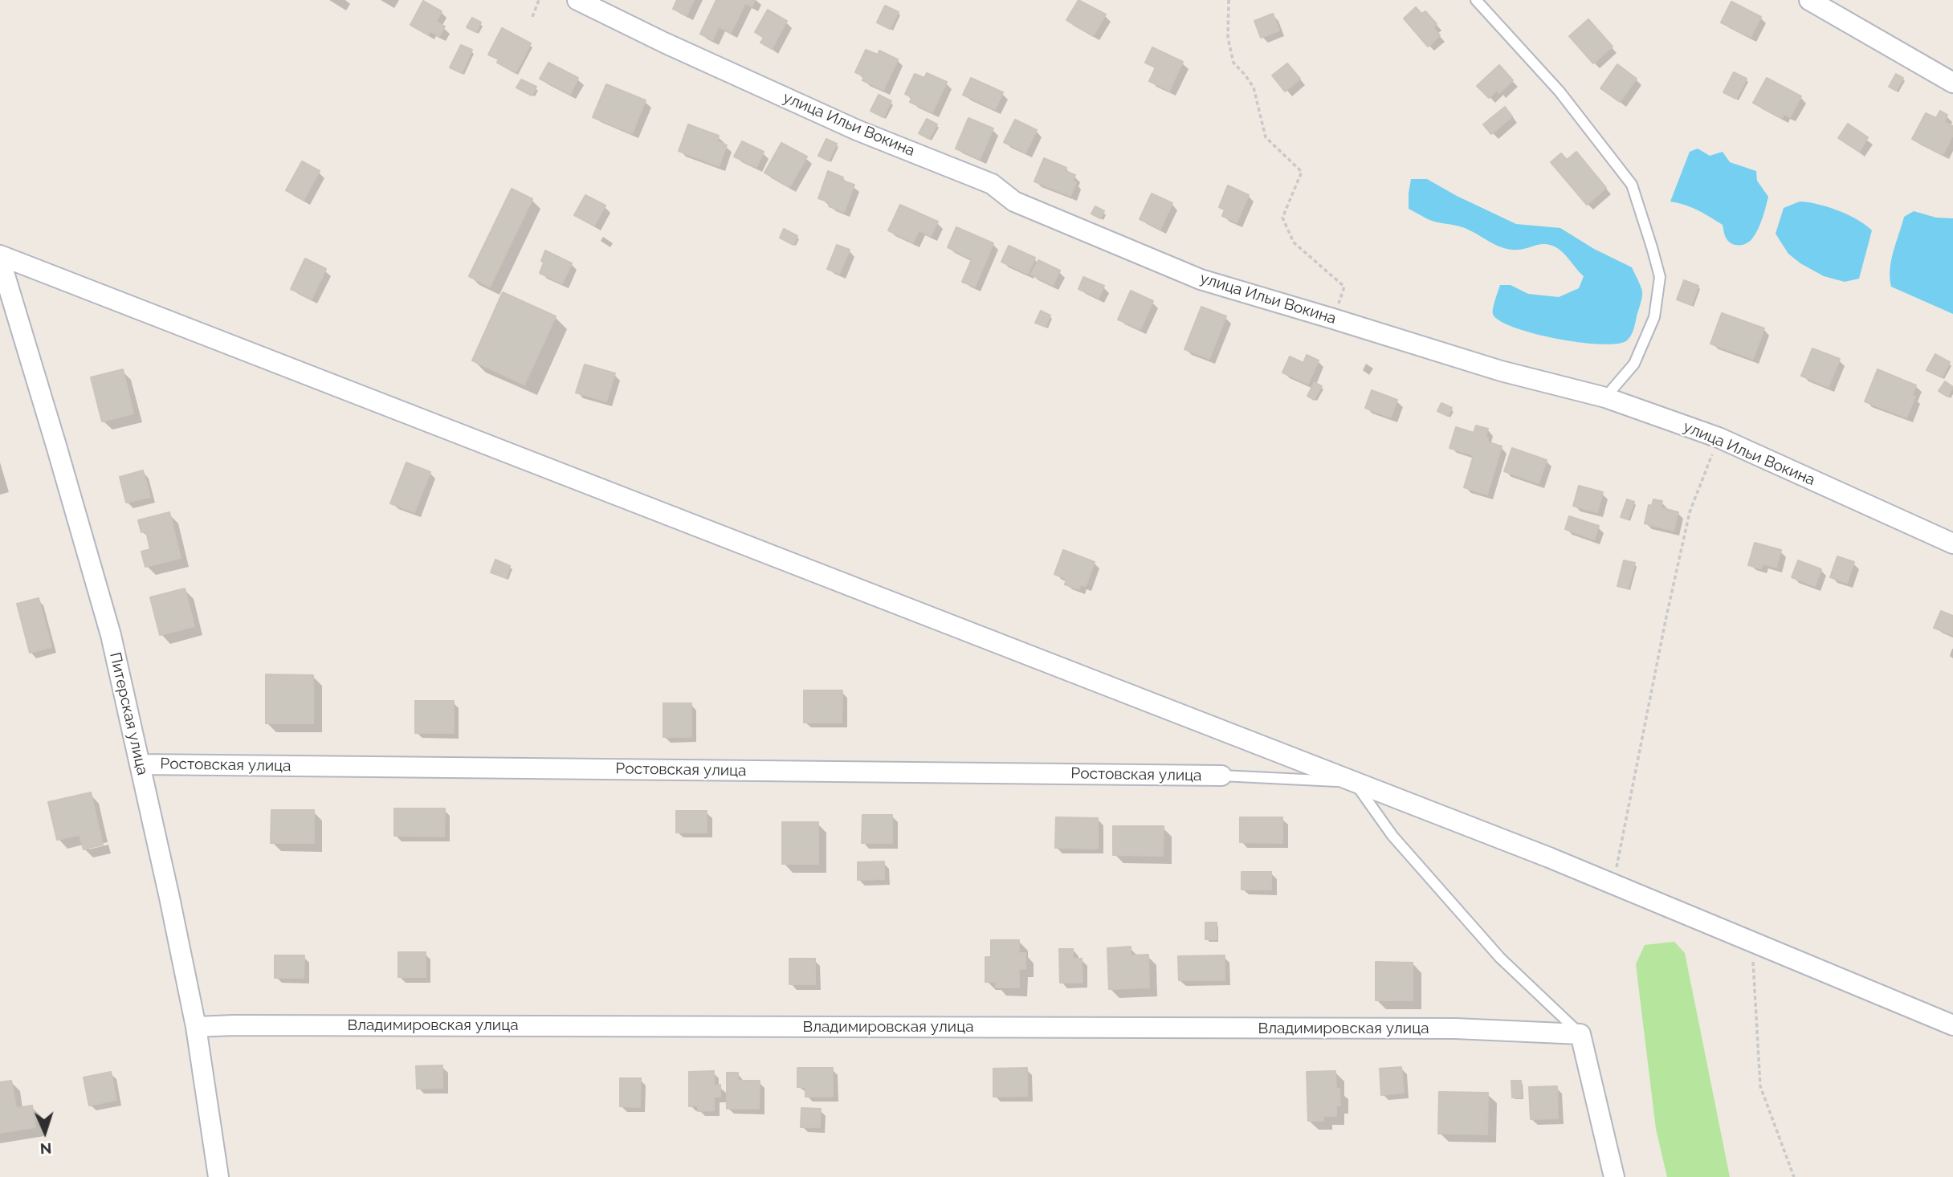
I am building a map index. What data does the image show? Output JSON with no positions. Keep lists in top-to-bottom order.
{
  "streets": {
    "street": [
      "улица Ильи Вокина",
      "Питерская улица",
      "Ростовская улица",
      "Владимировская улица"
    ]
  },
  "crossings": [
    ["Питерская улица", "Ростовская улица"],
    ["Питерская улица", "Владимировская улица"]
  ],
  "north": "bottom"
}
